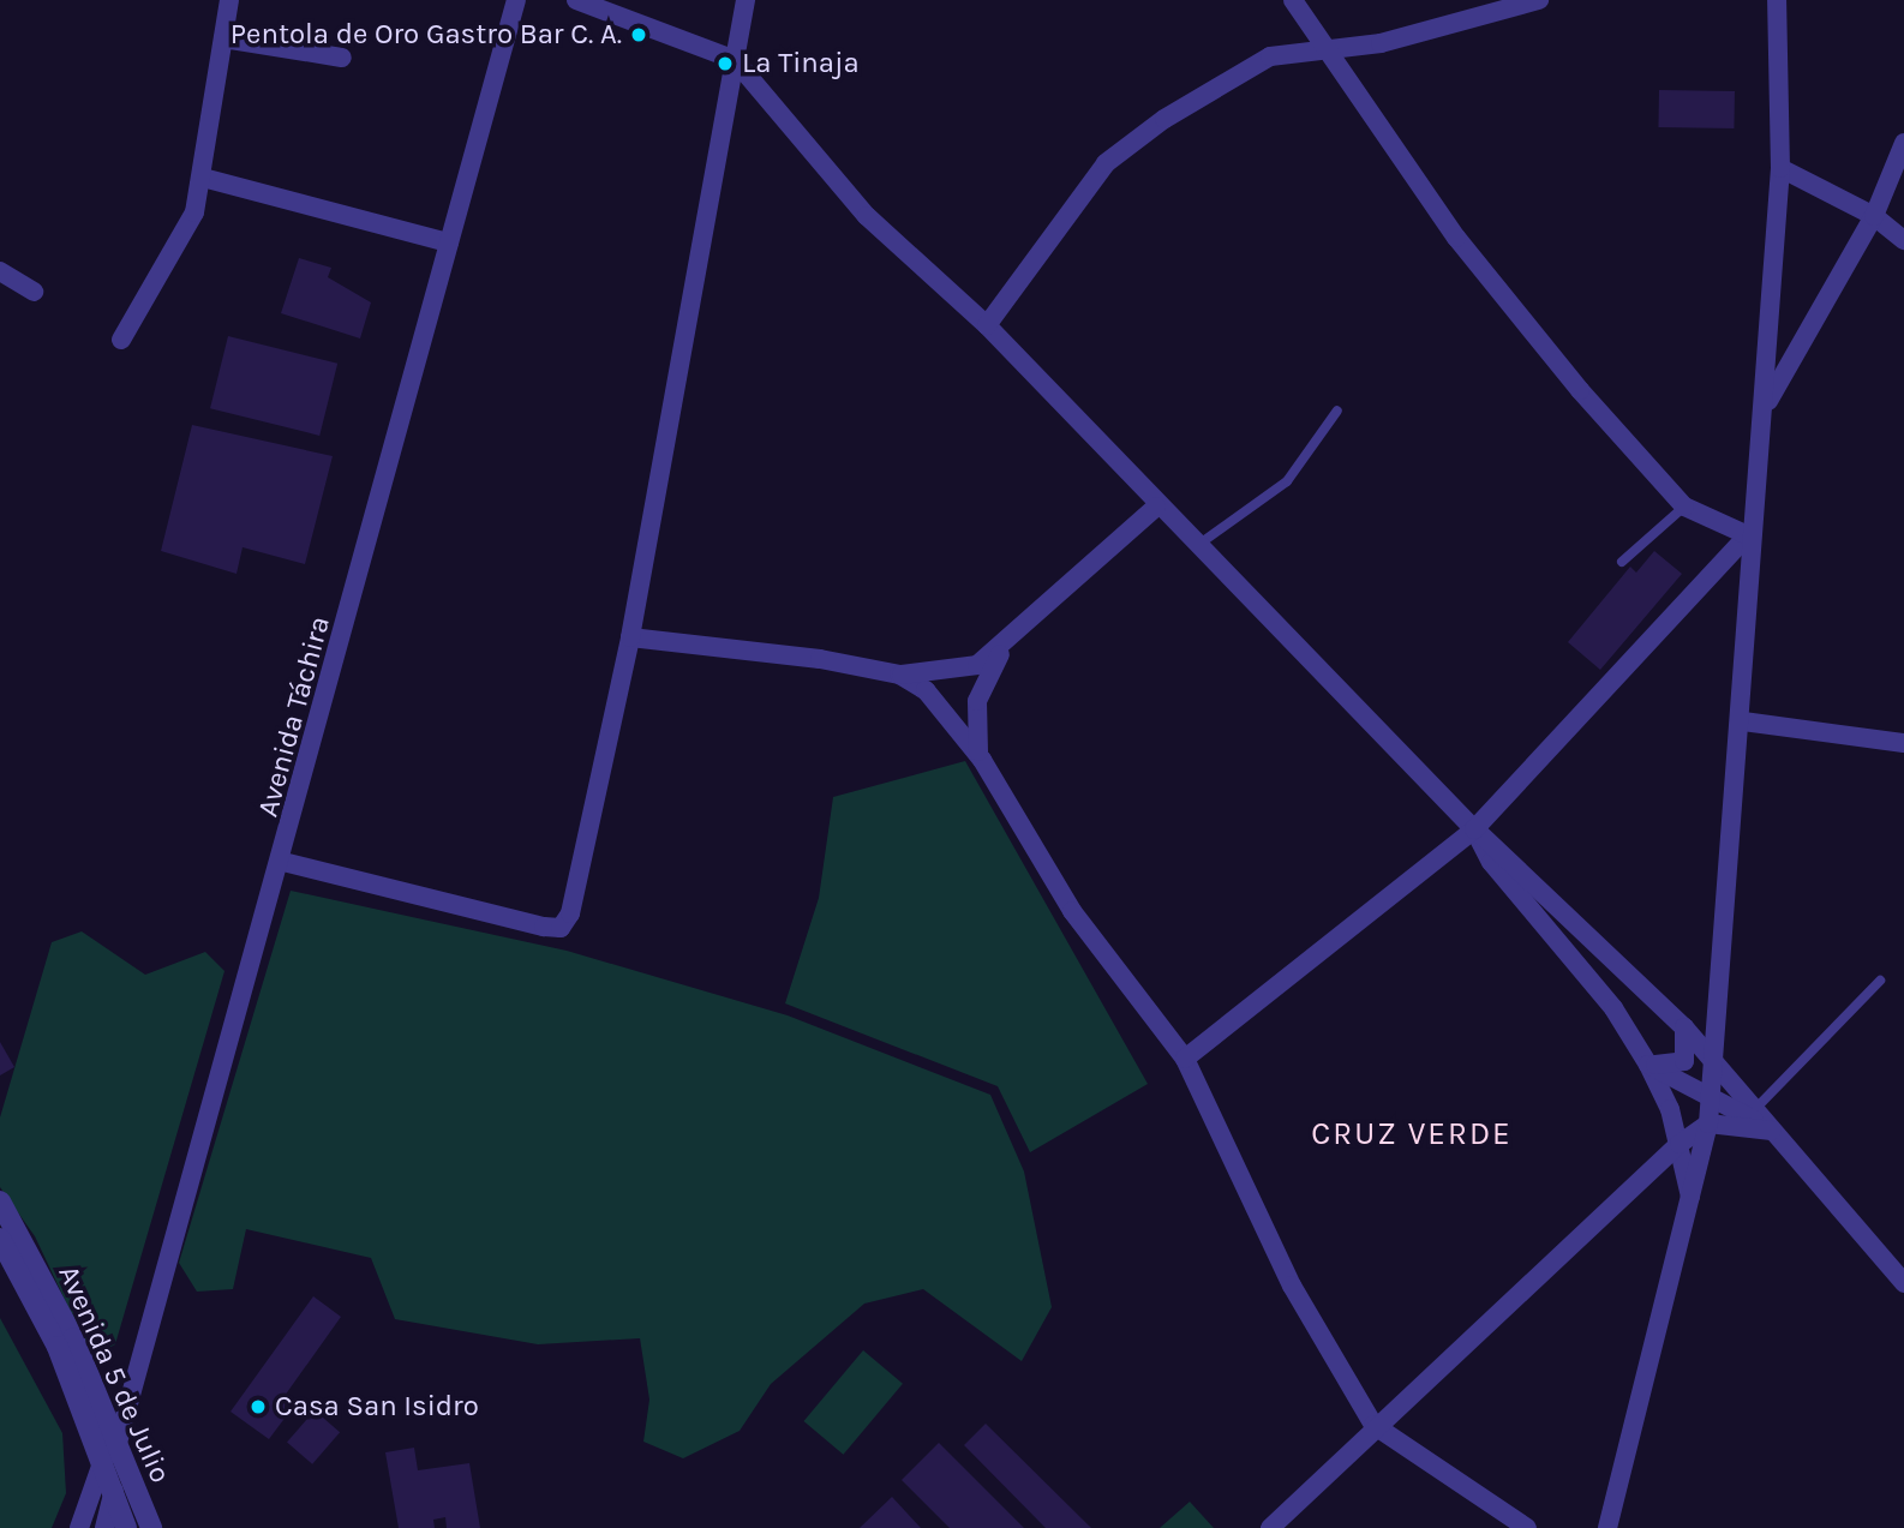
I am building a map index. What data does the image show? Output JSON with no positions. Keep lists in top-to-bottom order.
{
  "streets": {
    "street": ["Avenida Táchira", "Avenida 5 de Julio"]
  },
  "crossings": [
    ["Avenida Táchira", "Avenida 5 de Julio"]
  ],
  "districts": ["CRUZ VERDE"],
  "places": ["Pentola de Oro Gastro Bar C. A.", "La Tinaja", "Casa San Isidro"]
}
